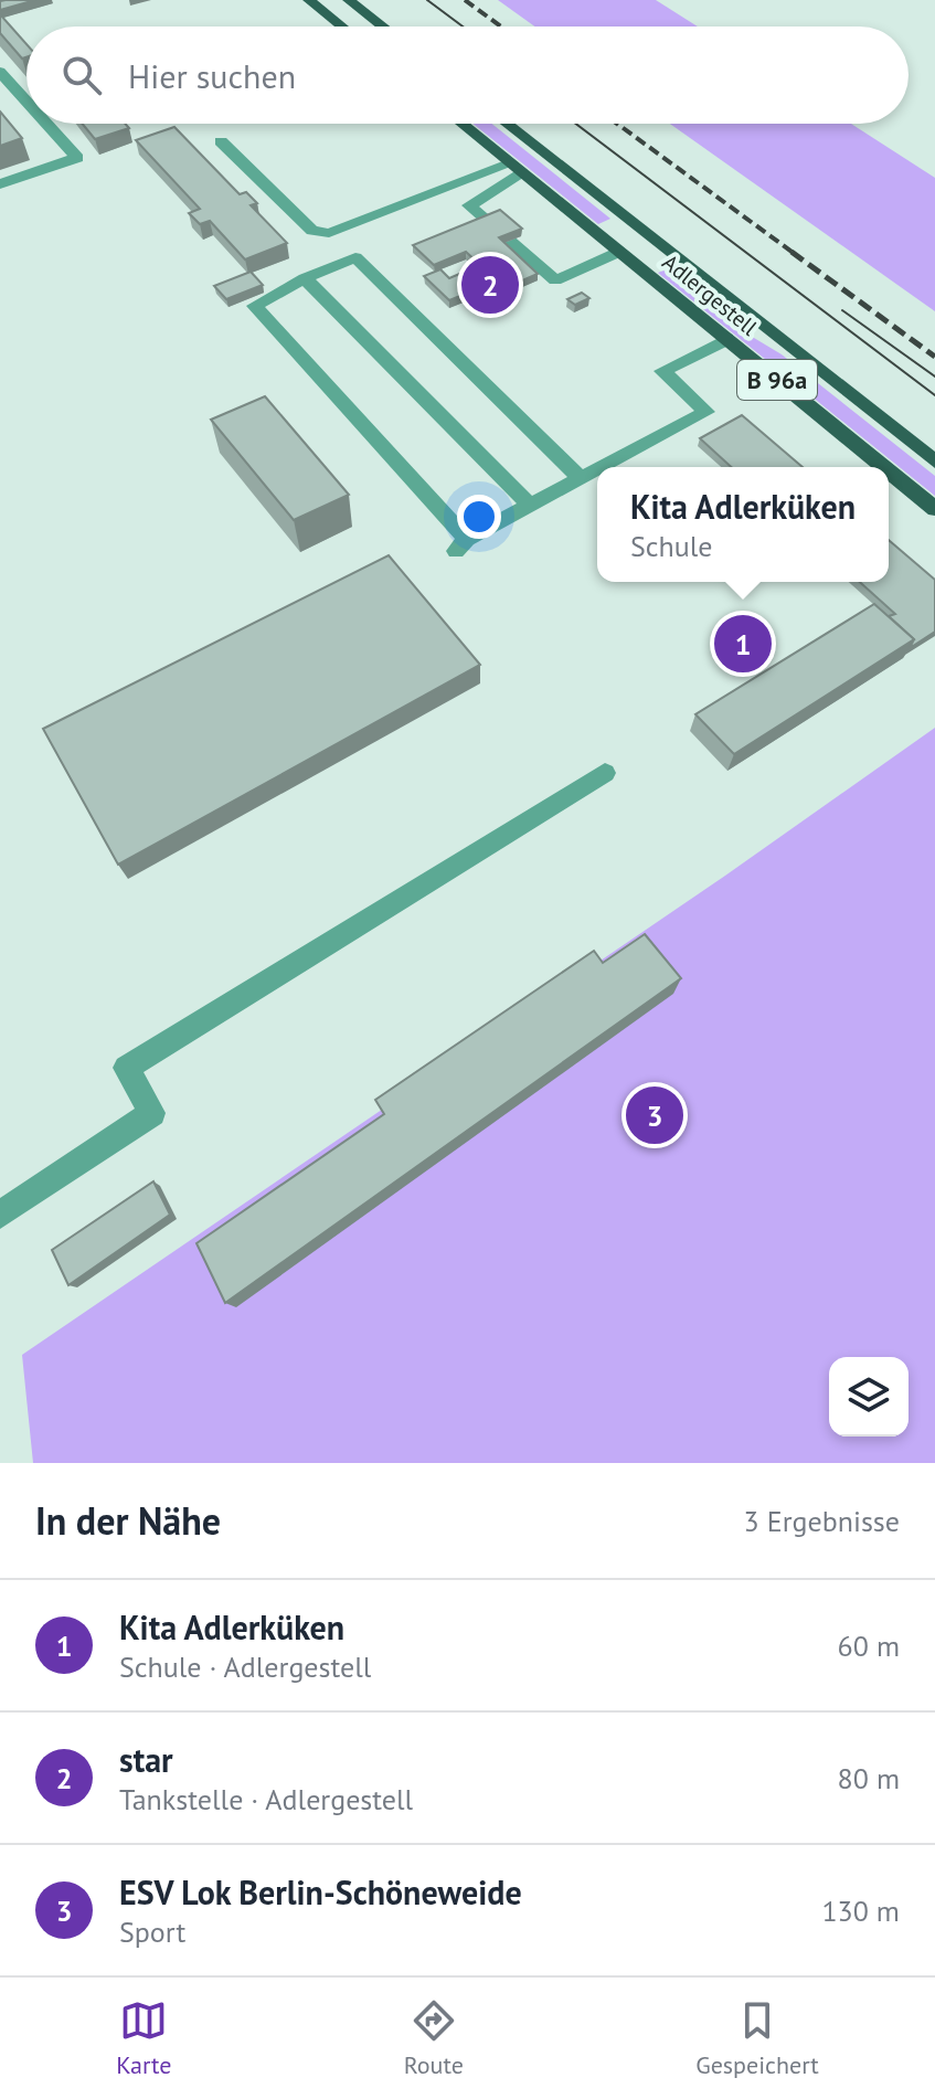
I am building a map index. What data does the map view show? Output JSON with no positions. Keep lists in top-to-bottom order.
{
  "streets": {
    "main road": ["Adlergestell", "B 96a"]
  },
  "page": {
    "search": "Hier suchen",
    "pins": ["2", "1", "3"],
    "popup": ["Kita Adlerküken", "Schule"],
    "heading": ["In der Nähe", "3 Ergebnisse"],
    "list": [
      {
        "mark": "1",
        "name": "Kita Adlerküken",
        "note": "Schule · Adlergestell",
        "value": "60 m"
      },
      {
        "mark": "2",
        "name": "star",
        "note": "Tankstelle · Adlergestell",
        "value": "80 m"
      },
      {
        "mark": "3",
        "name": "ESV Lok Berlin-Schöneweide",
        "note": "Sport",
        "value": "130 m"
      }
    ],
    "nav": ["Karte", "Route", "Gespeichert"]
  }
}
